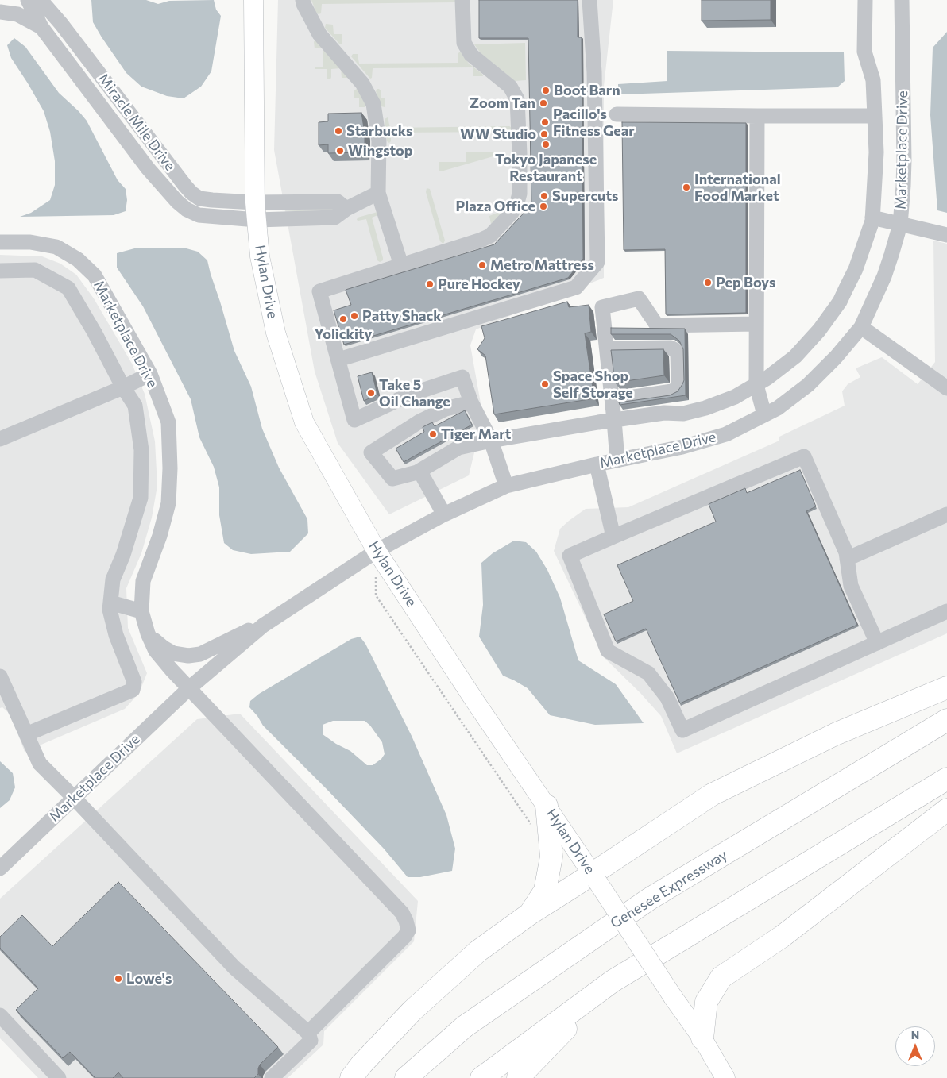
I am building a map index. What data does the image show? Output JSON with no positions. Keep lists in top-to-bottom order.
{
  "streets": {
    "highway": ["Genesee Expressway"],
    "main road": ["Hylan Drive"],
    "street": ["Miracle Mile Drive", "Marketplace Drive"]
  },
  "crossings": [
    ["Miracle Mile Drive", "Hylan Drive"],
    ["Marketplace Drive", "Hylan Drive"]
  ],
  "places": [
    "Boot Barn",
    "Zoom Tan",
    "Pacillo's Fitness Gear",
    "Starbucks",
    "WW Studio",
    "Tokyo Japanese Restaurant",
    "Wingstop",
    "International Food Market",
    "Supercuts",
    "Plaza Office",
    "Metro Mattress",
    "Pep Boys",
    "Pure Hockey",
    "Patty Shack",
    "Yolickity",
    "Space Shop Self Storage",
    "Take 5 Oil Change",
    "Tiger Mart",
    "Lowe's"
  ],
  "north": "top"
}
